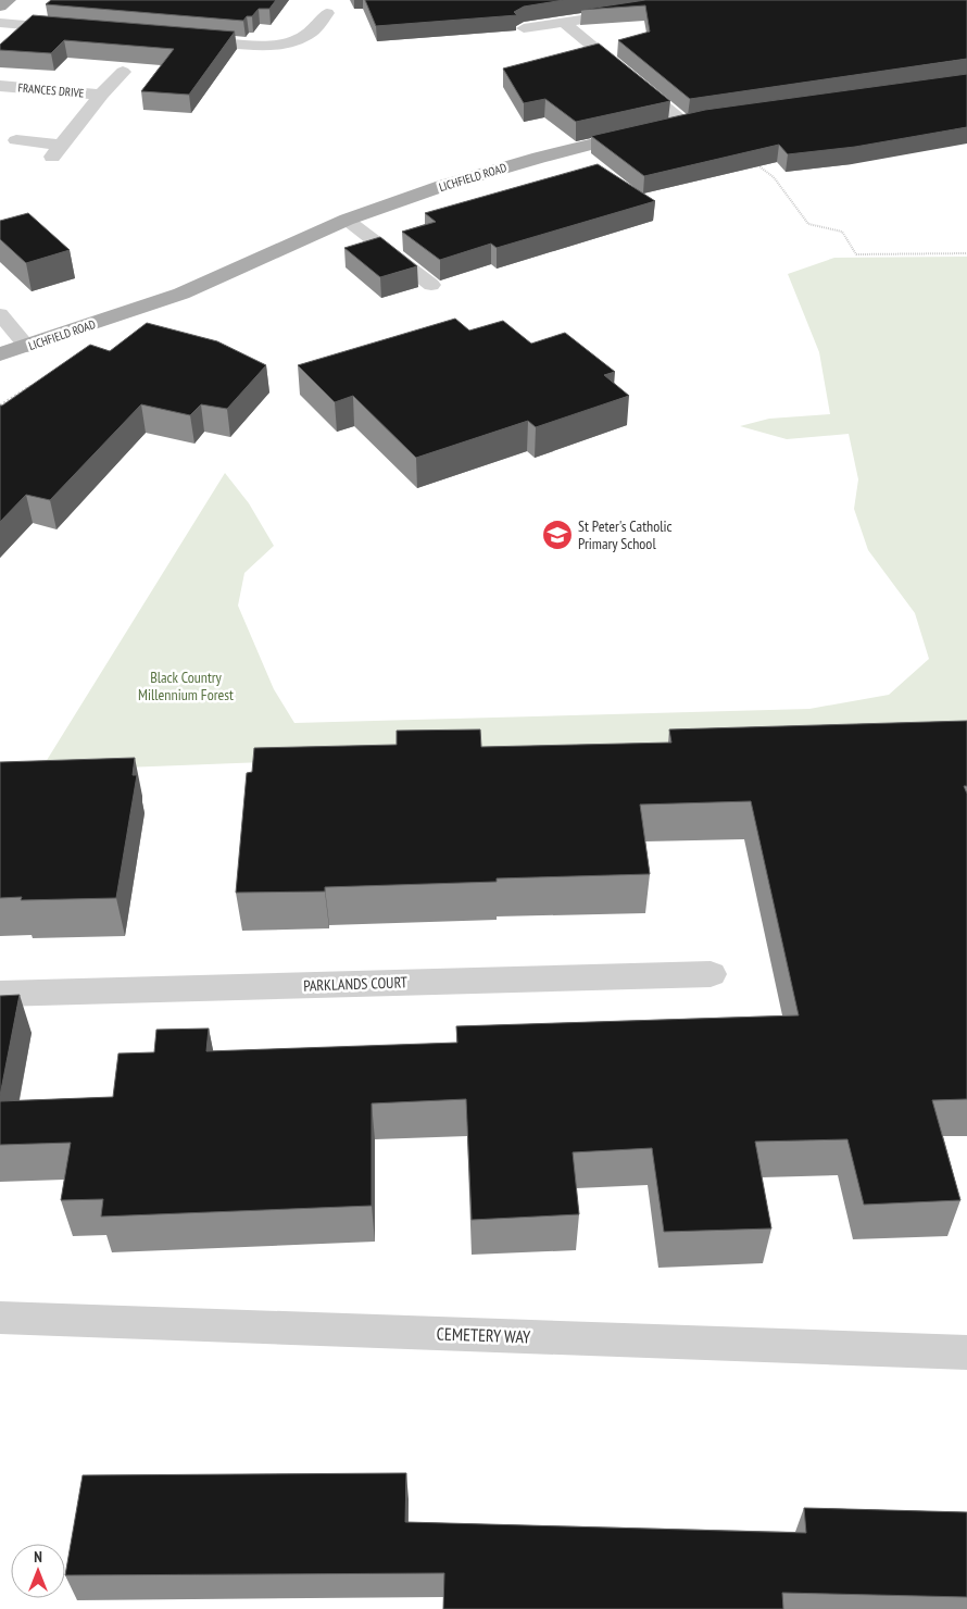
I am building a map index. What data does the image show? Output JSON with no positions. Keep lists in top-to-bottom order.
{
  "streets": {
    "main road": ["LICHFIELD ROAD"],
    "street": ["FRANCES DRIVE", "PARKLANDS COURT"],
    "lane": ["CEMETERY WAY"]
  },
  "parks": ["Black Country Millennium Forest"],
  "places": {
    "school or university": ["St Peter's Catholic Primary School"]
  },
  "north": "top"
}
